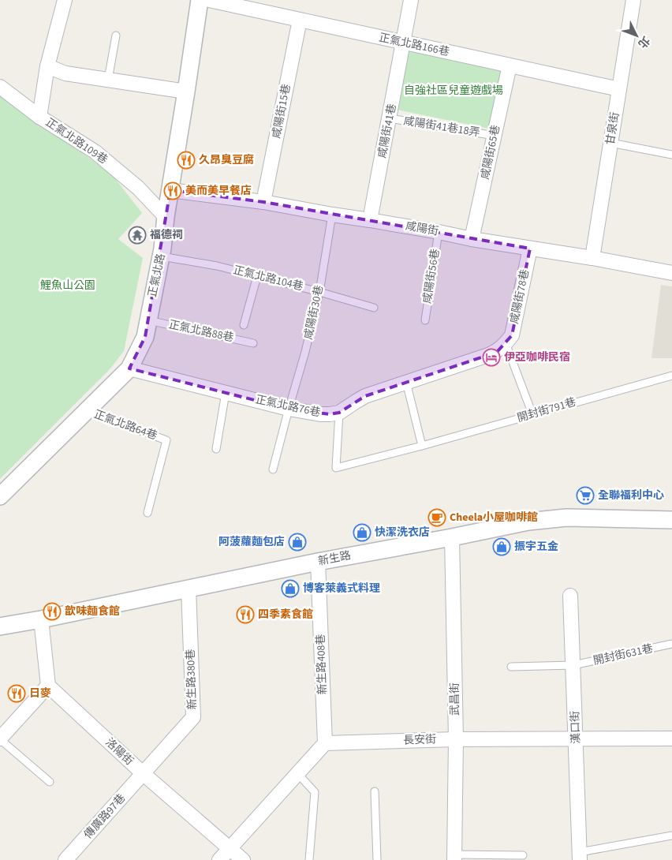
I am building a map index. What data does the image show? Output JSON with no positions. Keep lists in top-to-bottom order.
{
  "streets": {
    "street": [
      "正氣北路166巷",
      "咸陽街15巷",
      "甘泉街",
      "咸陽街41巷",
      "正氣北路109巷",
      "咸陽街65巷",
      "咸陽街",
      "正氣北路",
      "咸陽街78巷",
      "正氣北路76巷",
      "新生路",
      "新生路408巷",
      "新生路380巷",
      "武昌街",
      "漢口街",
      "長安街",
      "洛陽街",
      "傳廣路97巷"
    ],
    "lane": [
      "咸陽街41巷18弄",
      "咸陽街56巷",
      "正氣北路104巷",
      "咸陽街30巷",
      "正氣北路88巷",
      "開封街791巷",
      "正氣北路64巷",
      "開封街631巷"
    ]
  },
  "crossings": [
    ["正氣北路166巷", "咸陽街15巷"],
    ["正氣北路166巷", "甘泉街"],
    ["正氣北路166巷", "咸陽街41巷"],
    ["正氣北路166巷", "咸陽街65巷"],
    ["咸陽街15巷", "咸陽街"],
    ["咸陽街41巷18弄", "咸陽街41巷"],
    ["咸陽街41巷18弄", "咸陽街65巷"],
    ["甘泉街", "咸陽街"],
    ["咸陽街41巷", "咸陽街"],
    ["正氣北路109巷", "正氣北路"],
    ["咸陽街65巷", "咸陽街"],
    ["咸陽街", "正氣北路"],
    ["咸陽街", "咸陽街56巷"],
    ["咸陽街", "咸陽街78巷"],
    ["咸陽街", "咸陽街30巷"],
    ["正氣北路", "正氣北路104巷"],
    ["正氣北路", "正氣北路88巷"],
    ["正氣北路", "正氣北路76巷"],
    ["正氣北路", "正氣北路64巷"],
    ["正氣北路104巷", "咸陽街30巷"],
    ["咸陽街78巷", "正氣北路76巷"],
    ["咸陽街30巷", "正氣北路76巷"],
    ["正氣北路76巷", "開封街791巷"],
    ["新生路", "新生路408巷"],
    ["新生路", "新生路380巷"],
    ["新生路", "武昌街"],
    ["開封街631巷", "漢口街"],
    ["新生路408巷", "長安街"],
    ["新生路380巷", "洛陽街"],
    ["新生路380巷", "傳廣路97巷"],
    ["武昌街", "長安街"],
    ["漢口街", "長安街"],
    ["洛陽街", "傳廣路97巷"]
  ],
  "parks": ["自強社區兒童遊戲場", "鯉魚山公園"],
  "places": {
    "restaurant": [
      "久昂臭豆腐",
      "美而美早餐店",
      "歆味麵食館",
      "四季素食館",
      "日麥"
    ],
    "temple": ["福德祠"],
    "hotel": ["伊亞咖啡民宿"],
    "supermarket": ["全聯福利中心"],
    "cafe": ["Cheela小屋咖啡館"],
    "shop": [
      "快潔洗衣店",
      "阿菠蘿麵包店",
      "振宇五金",
      "博客萊義式料理"
    ]
  },
  "north": "bottom right"
}
